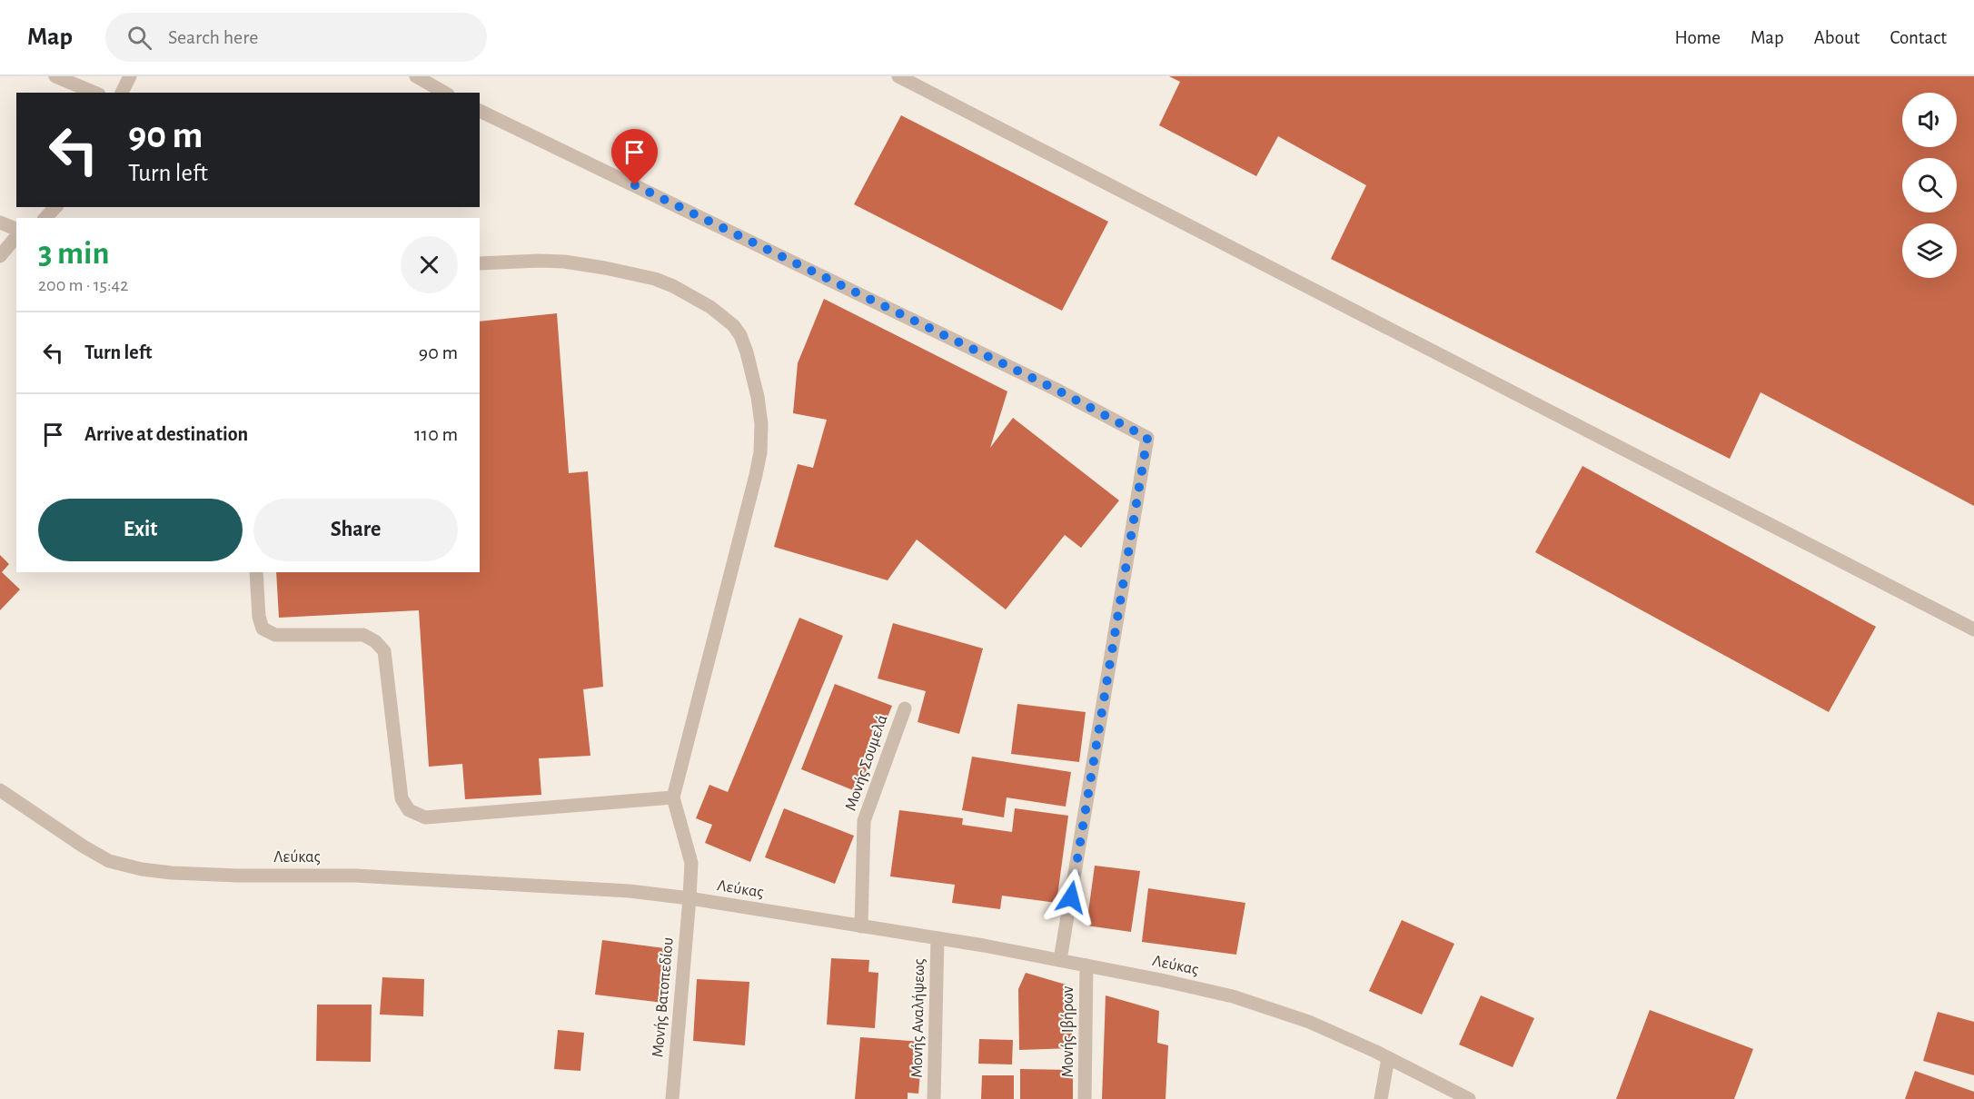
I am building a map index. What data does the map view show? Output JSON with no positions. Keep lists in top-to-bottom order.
{
  "streets": {
    "street": [
      "Μονής Σουμελά",
      "Λεύκας",
      "Μονής Βατοπεδίου",
      "Μονής Αναλήψεως",
      "Μονής Ιβήρων"
    ]
  },
  "crossings": [
    ["Μονής Σουμελά", "Λεύκας"],
    ["Λεύκας", "Μονής Βατοπεδίου"],
    ["Λεύκας", "Μονής Αναλήψεως"],
    ["Λεύκας", "Μονής Ιβήρων"]
  ],
  "page": {
    "header": "Map",
    "search": "Search here",
    "nav": [
      "Home",
      "Map",
      "About",
      "Contact"
    ],
    "turn": ["90 m", "Turn left"],
    "heading": ["3 min", "200 m · 15:42"],
    "list": [
      {
        "name": "Turn left",
        "value": "90 m"
      },
      {
        "name": "Arrive at destination",
        "value": "110 m"
      }
    ],
    "buttons": ["Exit", "Share"]
  }
}
